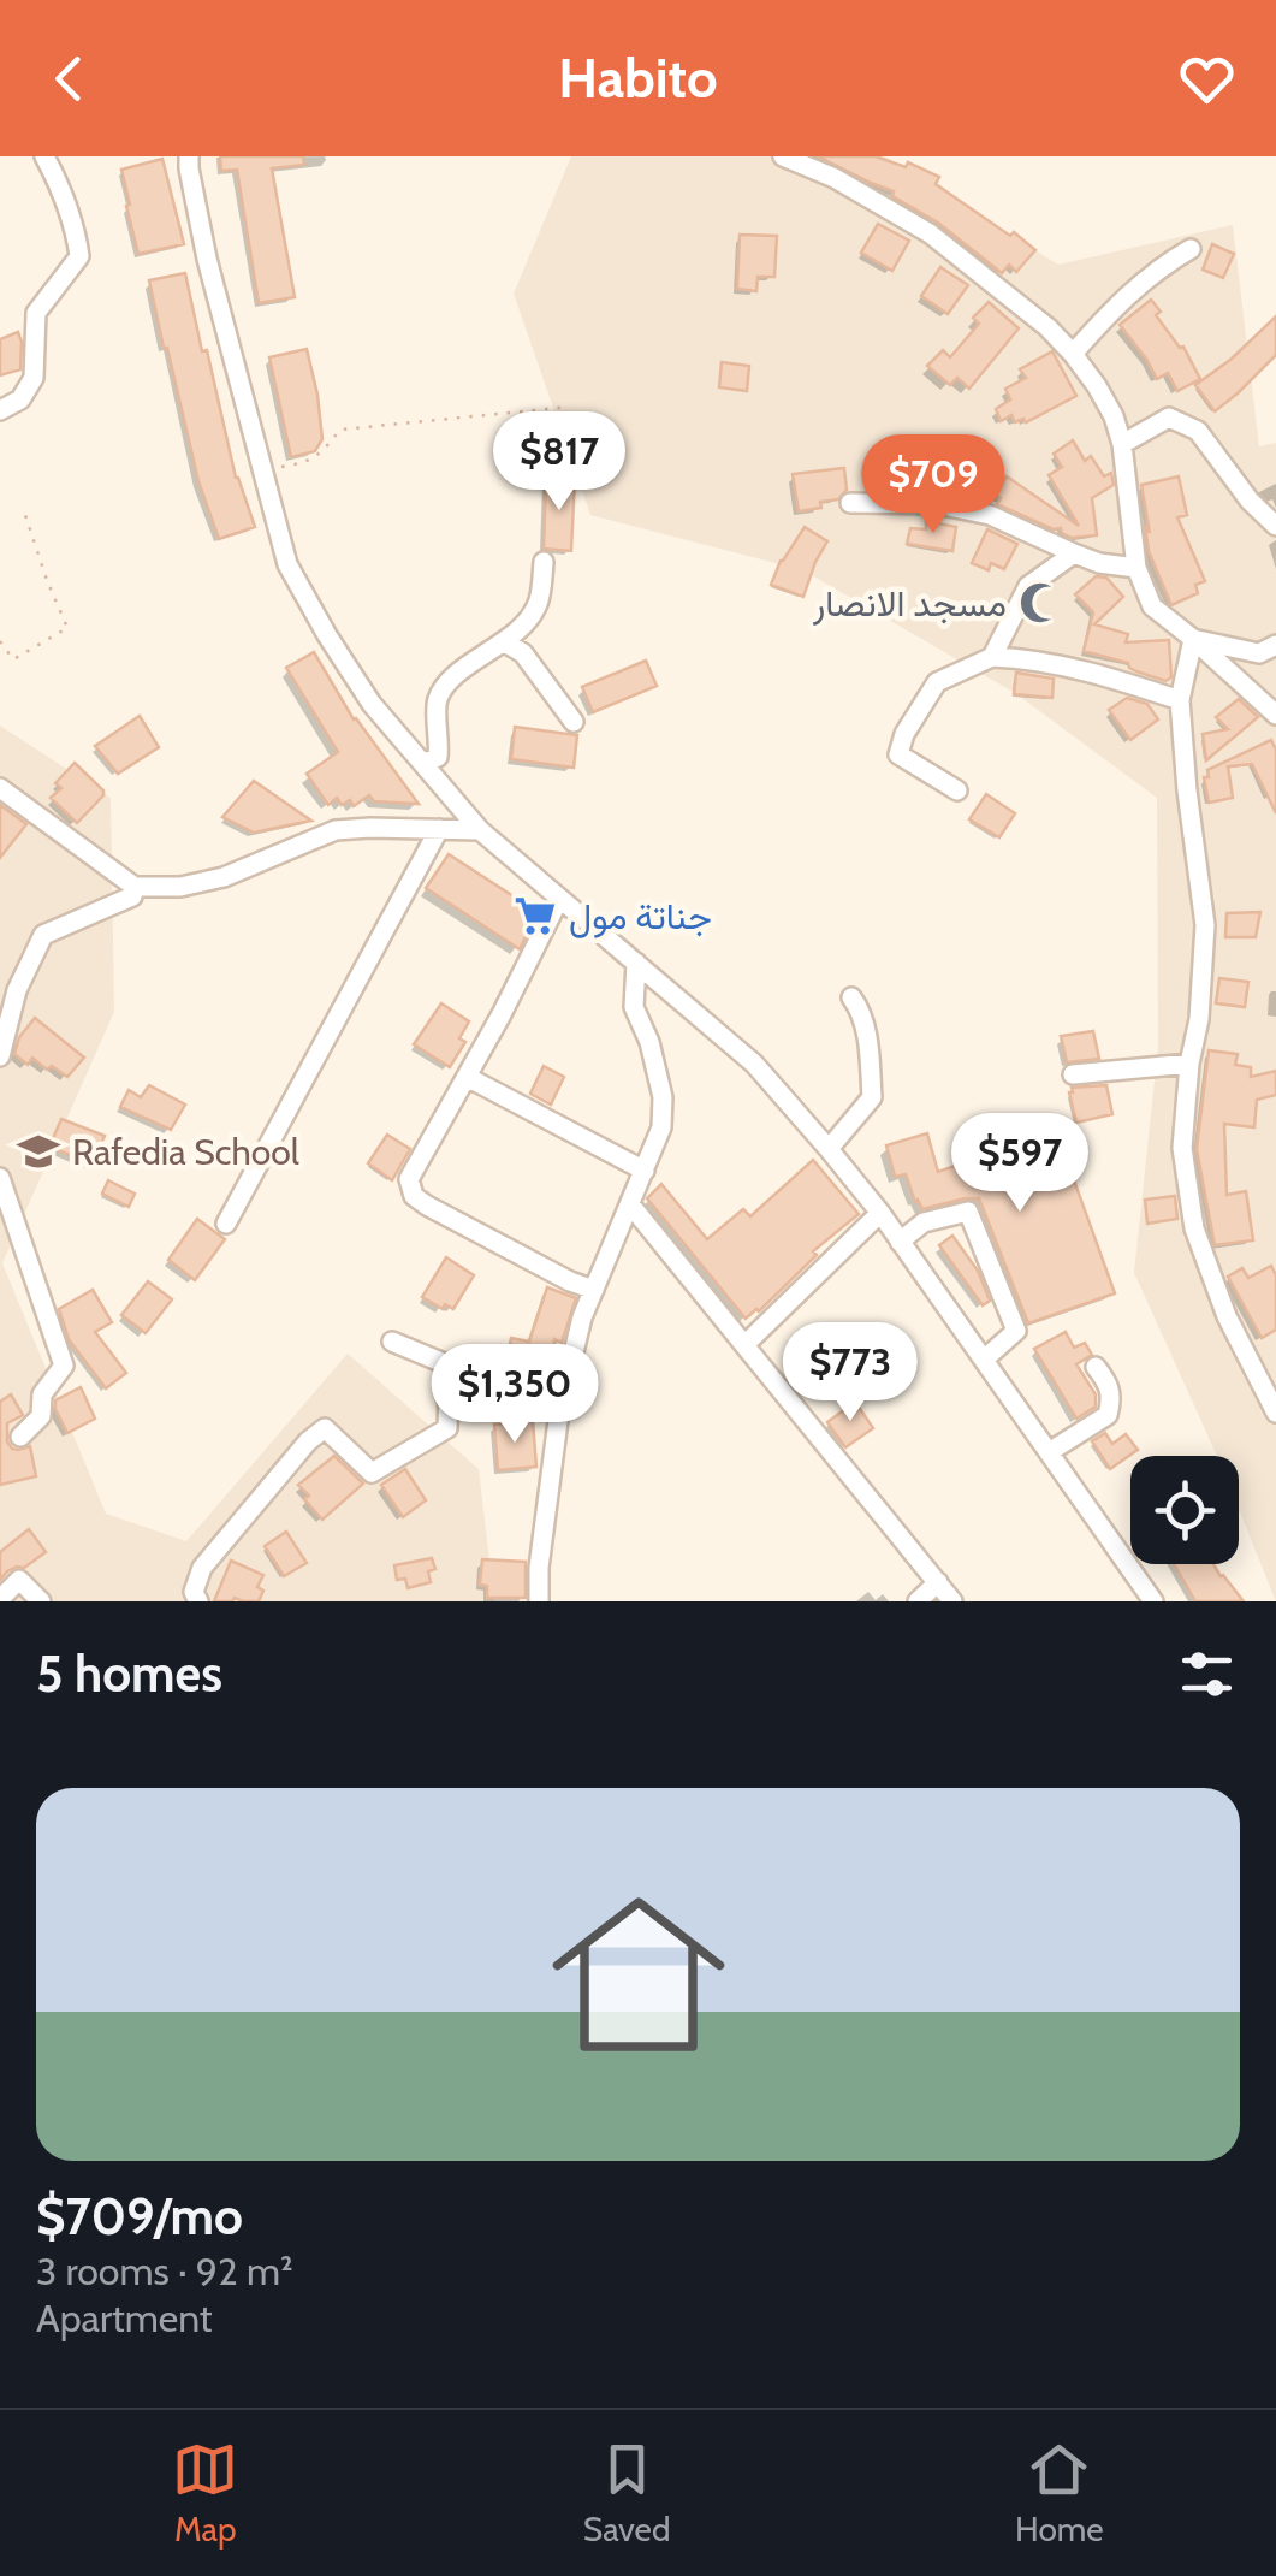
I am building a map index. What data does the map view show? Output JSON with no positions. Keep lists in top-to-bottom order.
{
  "places": {
    "mosque": ["مسجد الانصار"],
    "supermarket": ["جناتة مول"],
    "school or university": ["Rafedia School"]
  },
  "page": {
    "header": "Habito",
    "price": [
      "$817",
      "$709",
      "$597",
      "$773",
      "$1,350"
    ],
    "heading": "5 homes",
    "list": [
      {
        "name": "$709/mo",
        "note": "3 rooms · 92 m² · Apartment"
      }
    ],
    "tabs": ["Map", "Saved", "Home"]
  }
}
